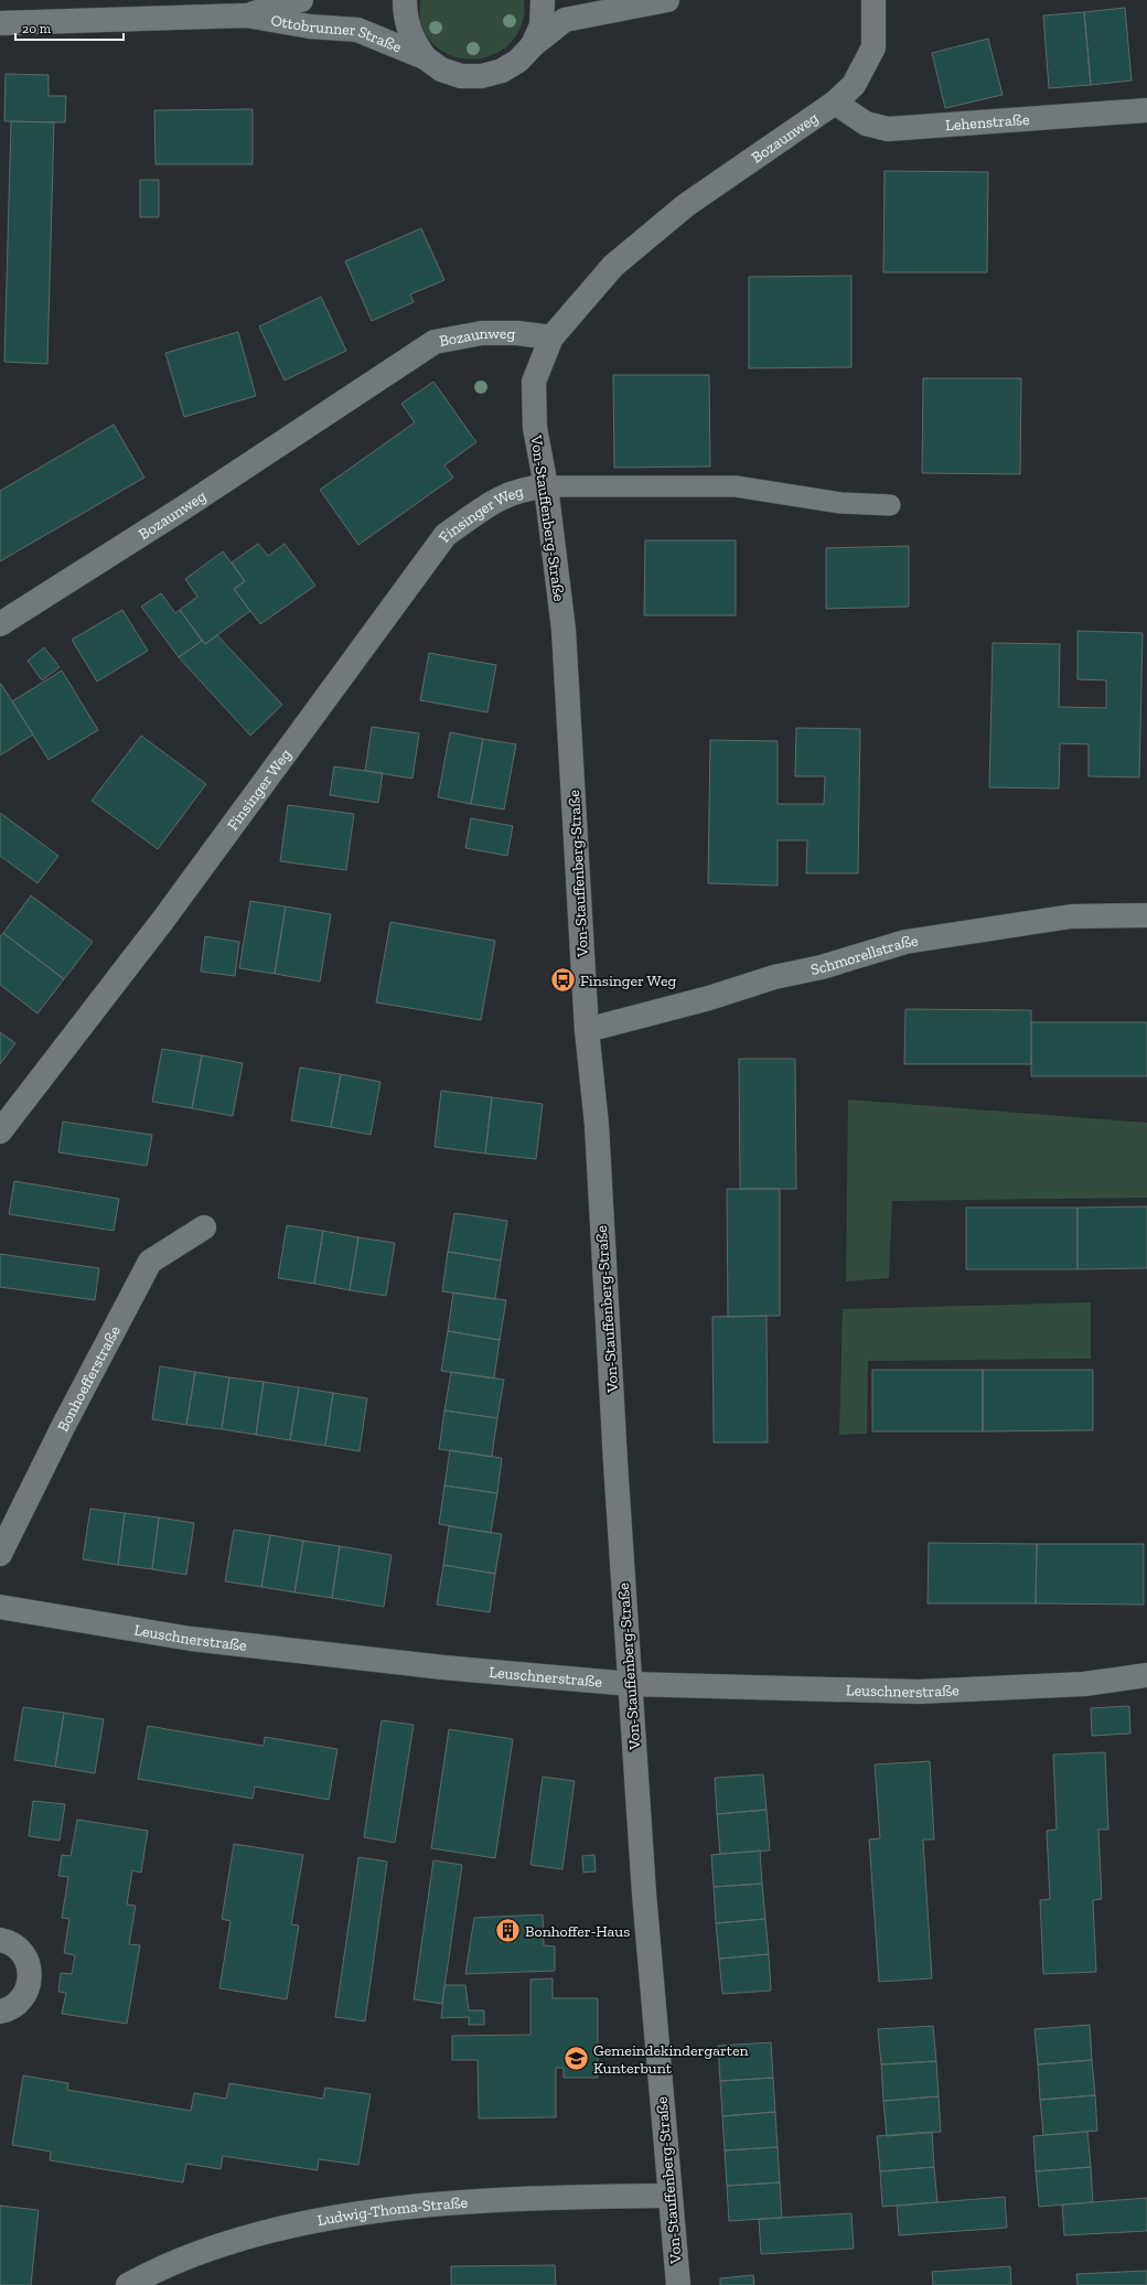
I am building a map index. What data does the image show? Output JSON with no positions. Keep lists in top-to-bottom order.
{
  "streets": {
    "street": [
      "Ottobrunner Straße",
      "Lehenstraße",
      "Bozaunweg",
      "Finsinger Weg",
      "Von-Stauffenberg-Straße",
      "Schmorellstraße",
      "Bonhoefferstraße",
      "Leuschnerstraße",
      "Ludwig-Thoma-Straße"
    ]
  },
  "crossings": [
    ["Lehenstraße", "Bozaunweg"],
    ["Bozaunweg", "Von-Stauffenberg-Straße"],
    ["Finsinger Weg", "Von-Stauffenberg-Straße"],
    ["Von-Stauffenberg-Straße", "Schmorellstraße"],
    ["Von-Stauffenberg-Straße", "Leuschnerstraße"],
    ["Von-Stauffenberg-Straße", "Ludwig-Thoma-Straße"]
  ],
  "places": {
    "bus stop": ["Finsinger Weg"],
    "building": ["Bonhoffer-Haus"],
    "school or university": ["Gemeindekindergarten Kunterbunt"]
  },
  "scale_bar": "20 m"
}
